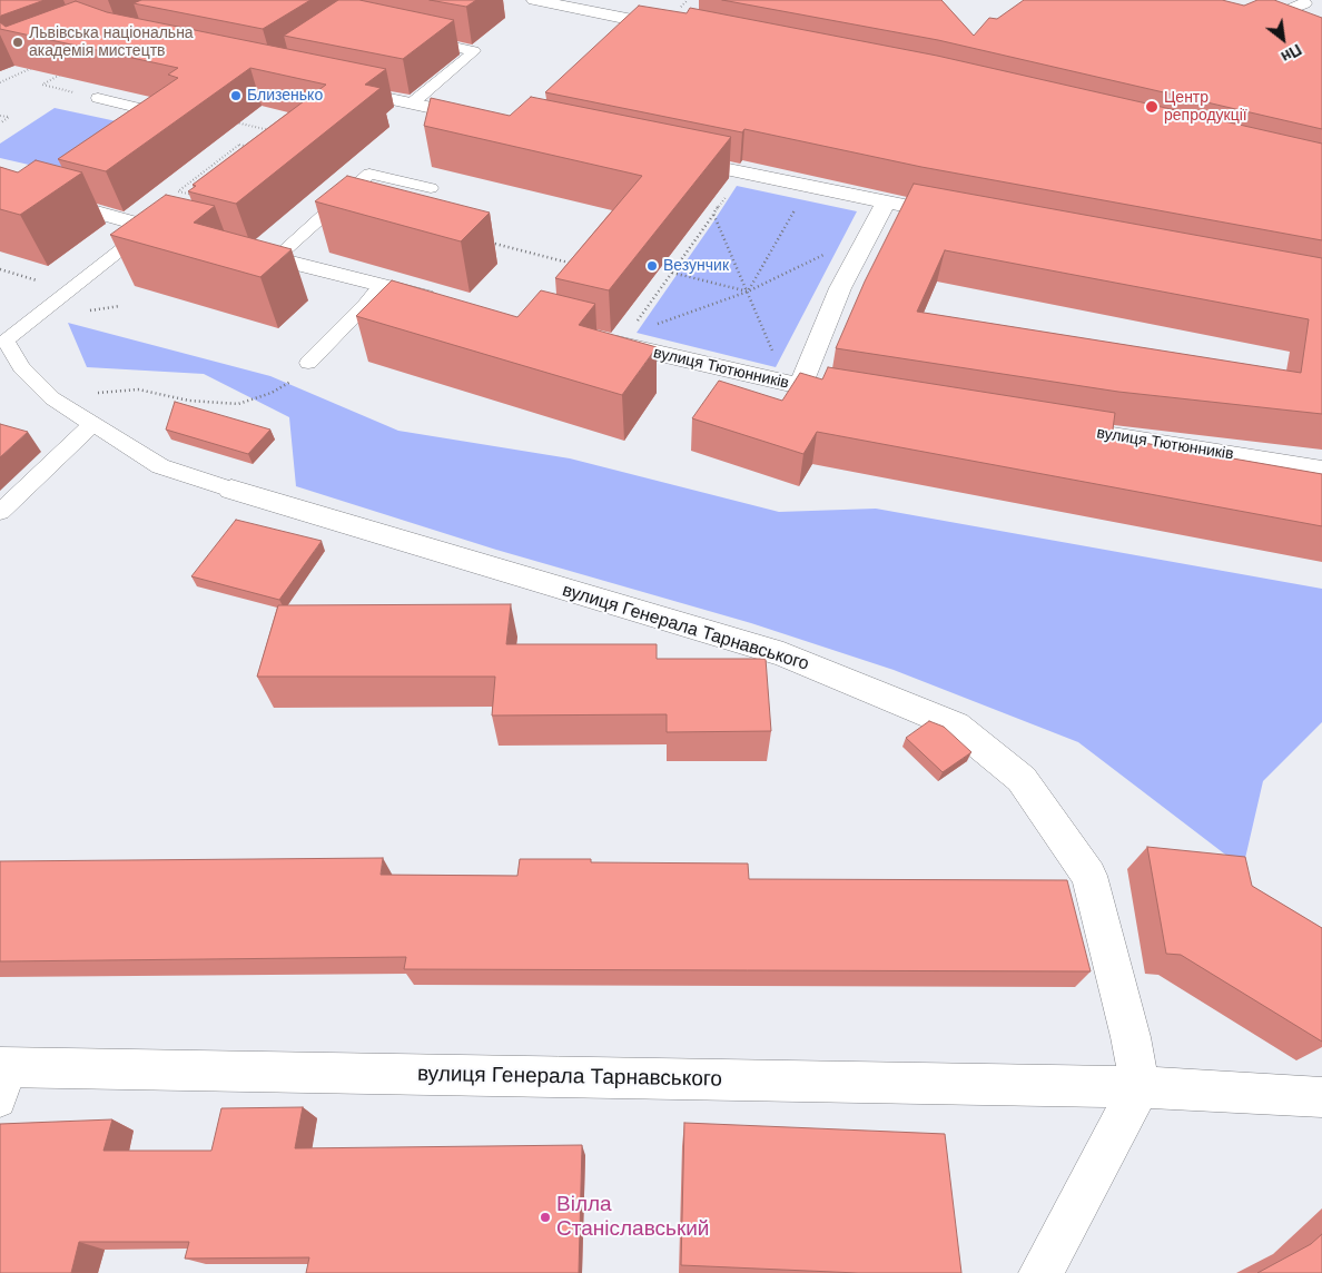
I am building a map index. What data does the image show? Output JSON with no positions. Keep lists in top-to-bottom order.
{
  "streets": {
    "street": ["вулиця Тютюнників", "вулиця Генерала Тарнавського"]
  },
  "places": [
    "Львівська національна академія мистецтв",
    "Близенько",
    "Центр репродукції",
    "Везунчик",
    "Вілла Станіславський"
  ],
  "north": "bottom right"
}
